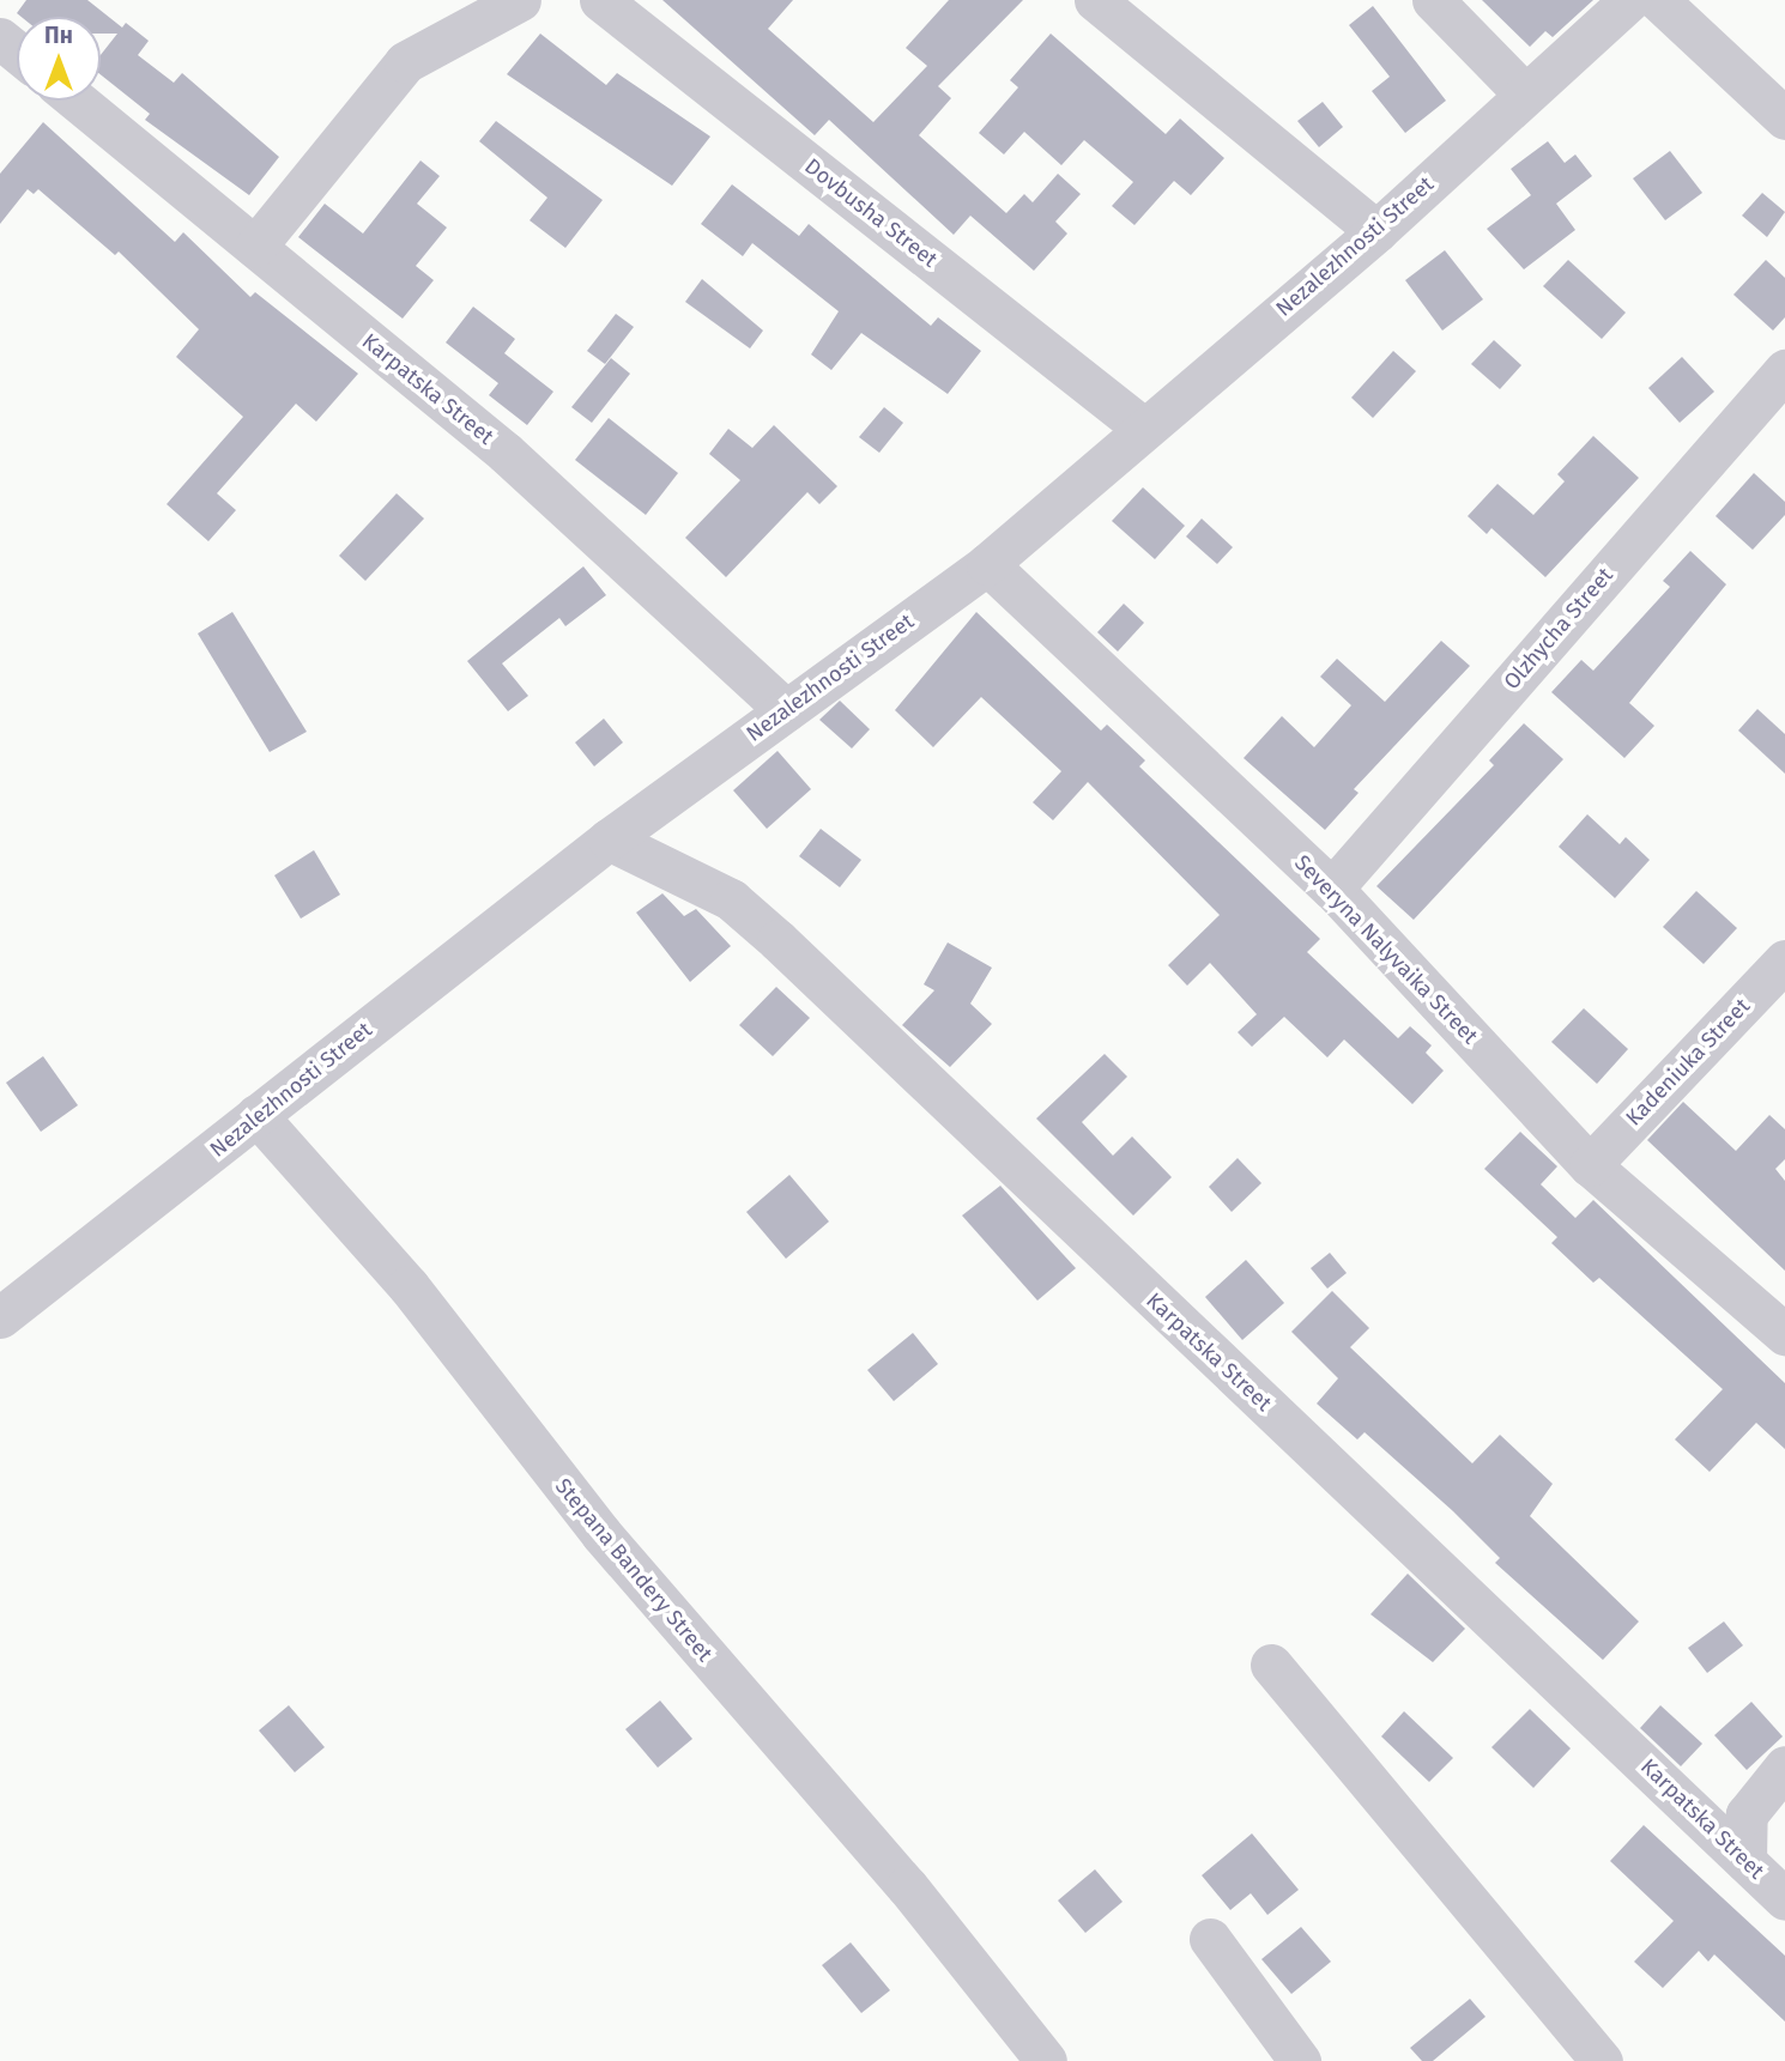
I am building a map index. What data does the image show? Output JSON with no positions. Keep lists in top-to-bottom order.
{
  "streets": {
    "street": [
      "Dovbusha Street",
      "Nezalezhnosti Street",
      "Karpatska Street",
      "Olzhycha Street",
      "Severyna Nalyvaika Street",
      "Kadeniuka Street",
      "Stepana Bandery Street"
    ]
  },
  "crossings": [
    ["Dovbusha Street", "Nezalezhnosti Street"],
    ["Nezalezhnosti Street", "Karpatska Street"],
    ["Nezalezhnosti Street", "Severyna Nalyvaika Street"],
    ["Nezalezhnosti Street", "Stepana Bandery Street"],
    ["Olzhycha Street", "Severyna Nalyvaika Street"],
    ["Severyna Nalyvaika Street", "Kadeniuka Street"]
  ],
  "north": "top"
}
